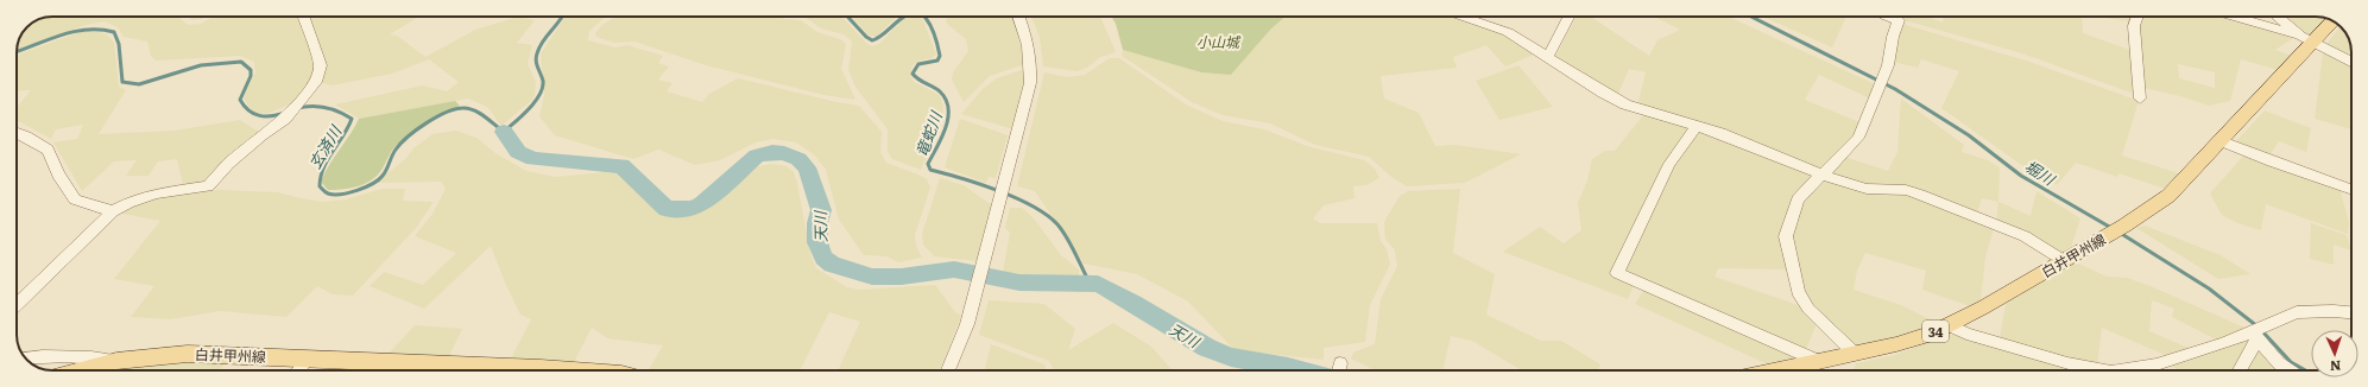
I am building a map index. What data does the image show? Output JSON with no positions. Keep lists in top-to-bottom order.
{
  "streets": {
    "main road": ["白井甲州線", "34"]
  },
  "water": [
    "竜蛇川",
    "玄済川",
    "堀川",
    "天川"
  ],
  "parks": ["小山城"],
  "north": "bottom"
}
